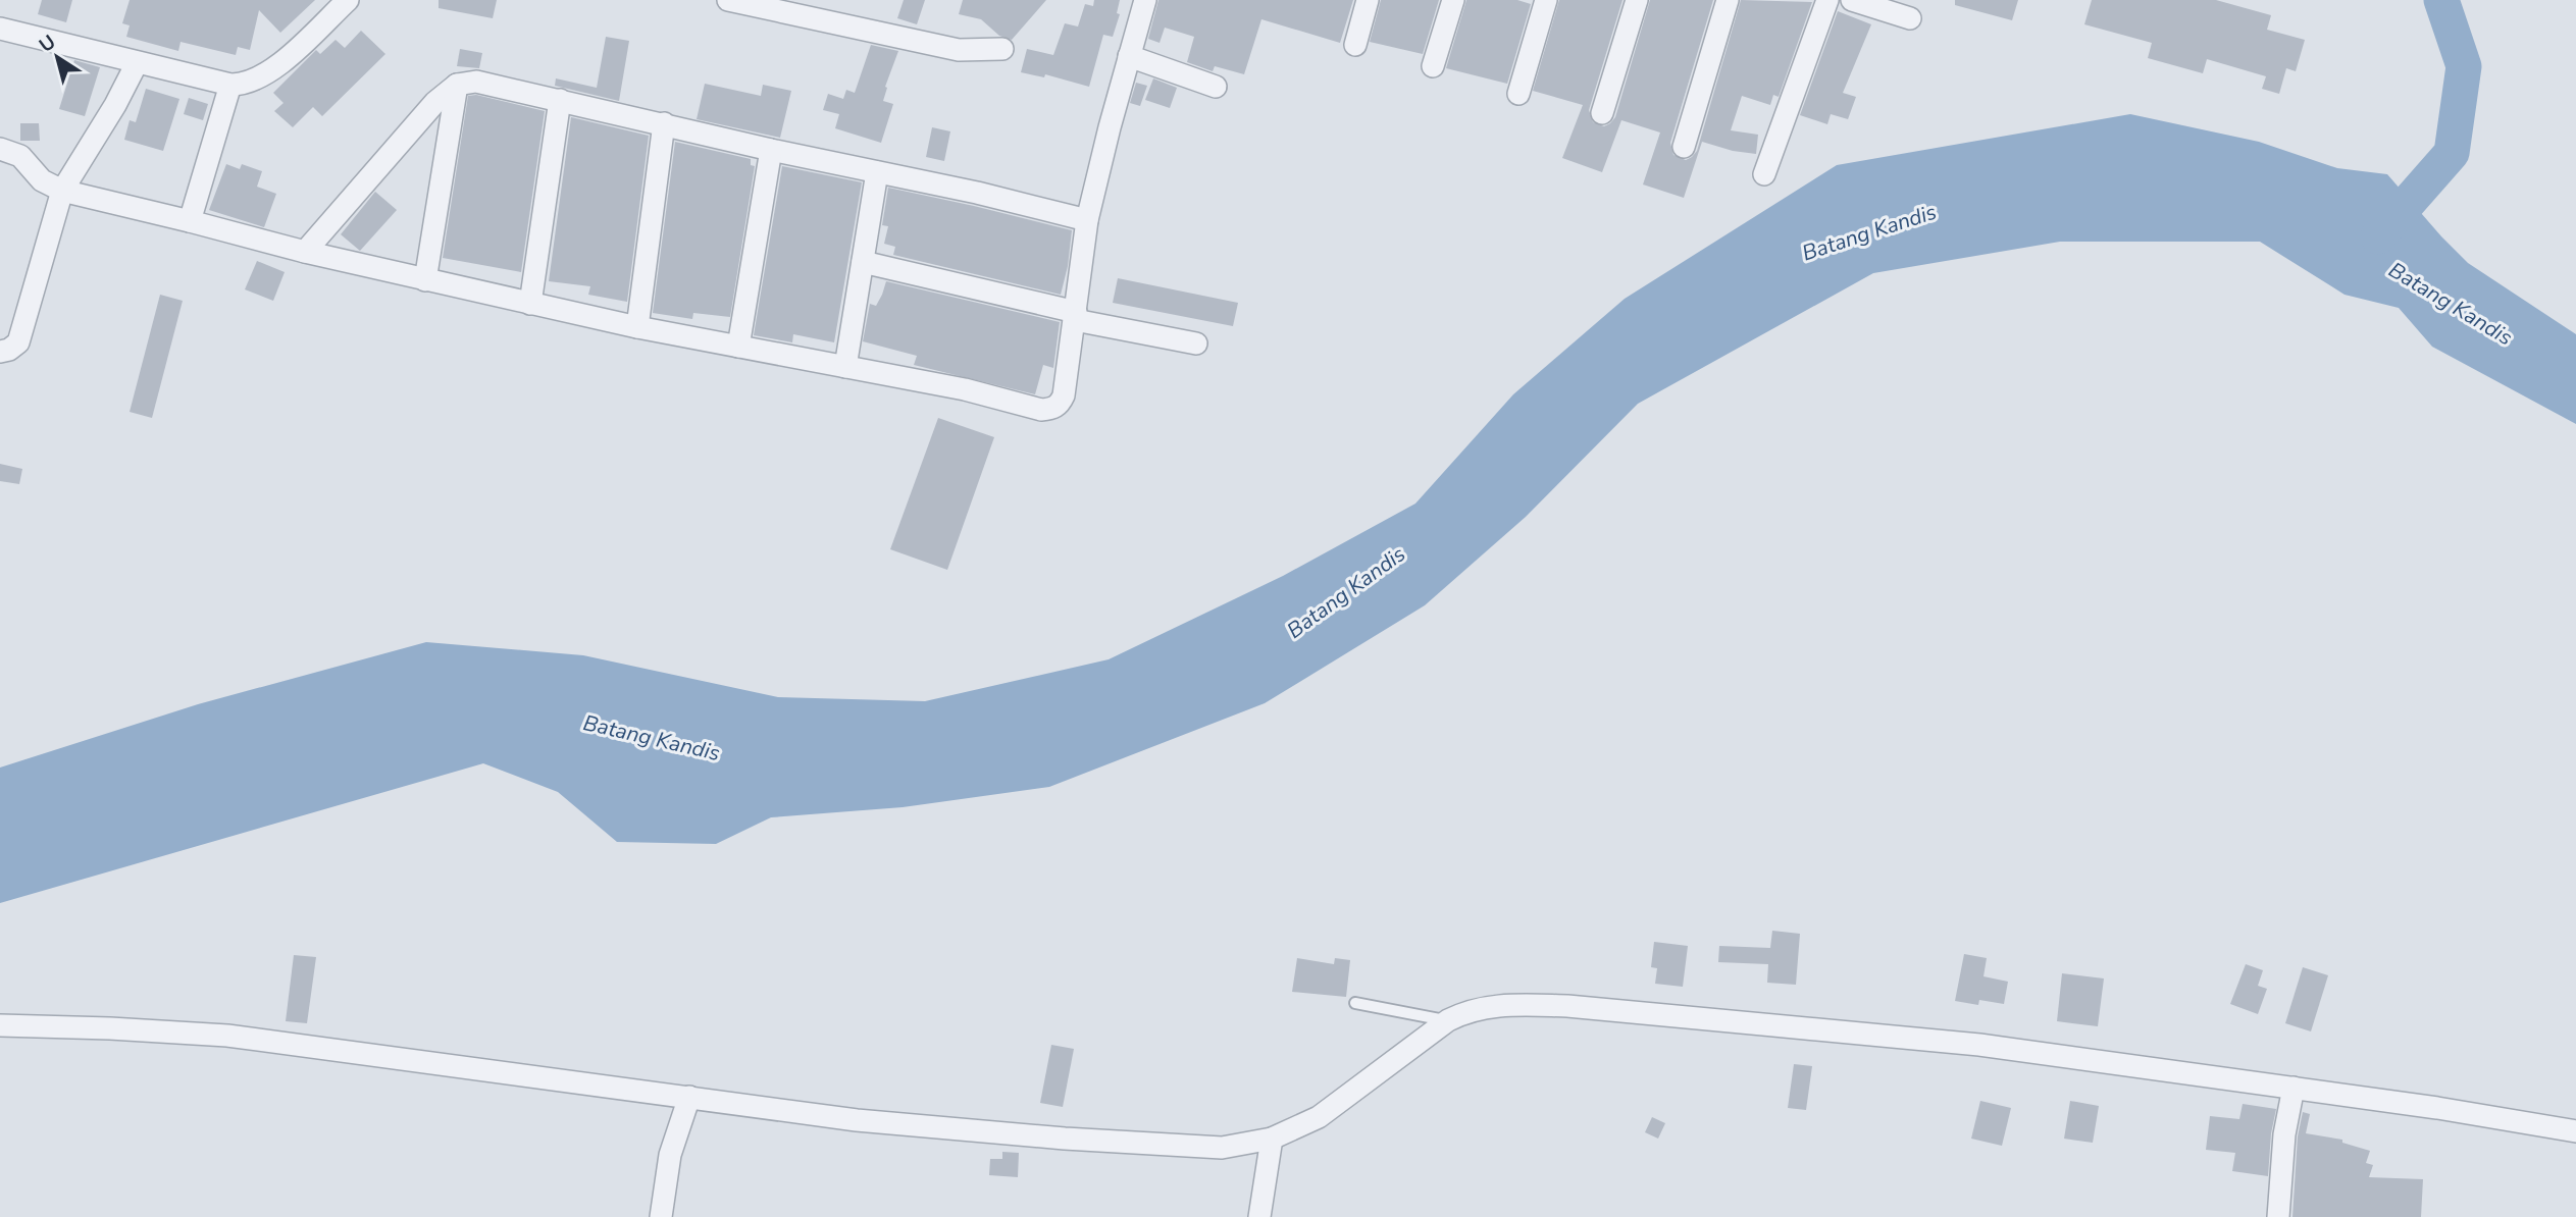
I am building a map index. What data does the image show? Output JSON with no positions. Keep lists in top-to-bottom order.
{
  "water": ["Batang Kandis"],
  "north": "top left"
}
